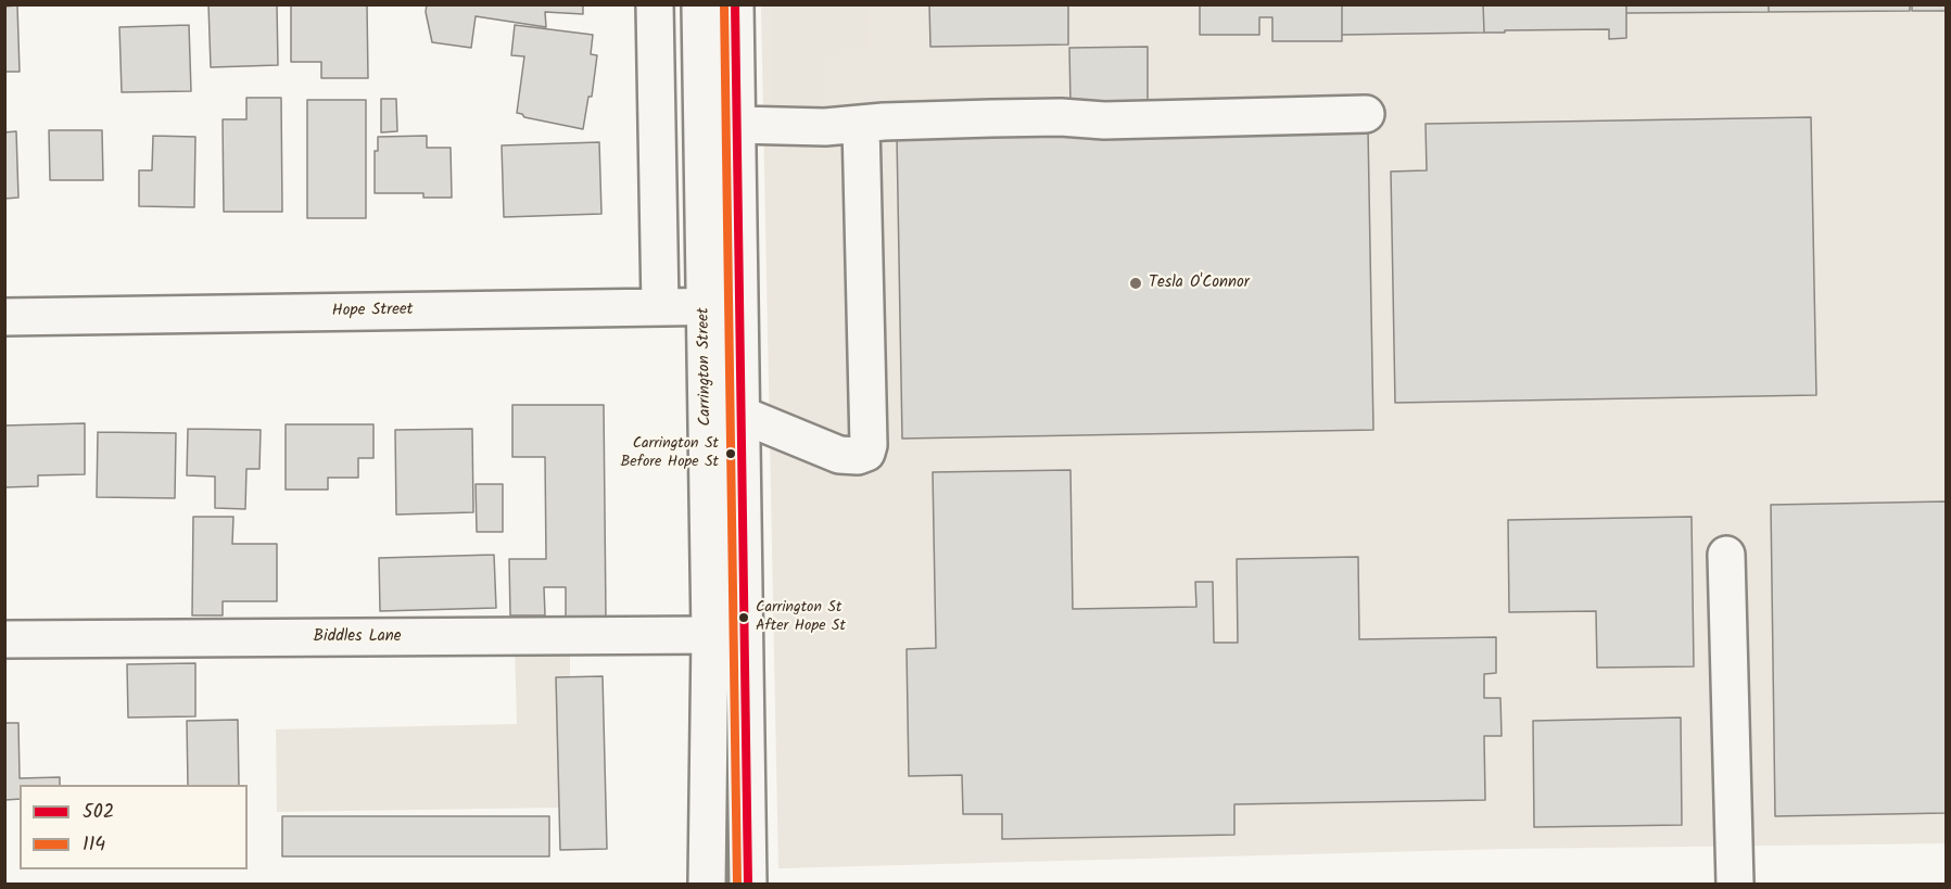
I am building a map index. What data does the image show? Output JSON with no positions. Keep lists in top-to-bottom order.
{
  "streets": {
    "main road": ["Hope Street", "Carrington Street", "Biddles Lane"]
  },
  "crossings": [
    ["Hope Street", "Carrington Street"],
    ["Carrington Street", "Biddles Lane"]
  ],
  "places": ["Tesla O'Connor", "Carrington St Before Hope St", "Carrington St After Hope St"],
  "lines": ["transit line 502", "transit line 114"],
  "legend": ["502", "114"]
}
